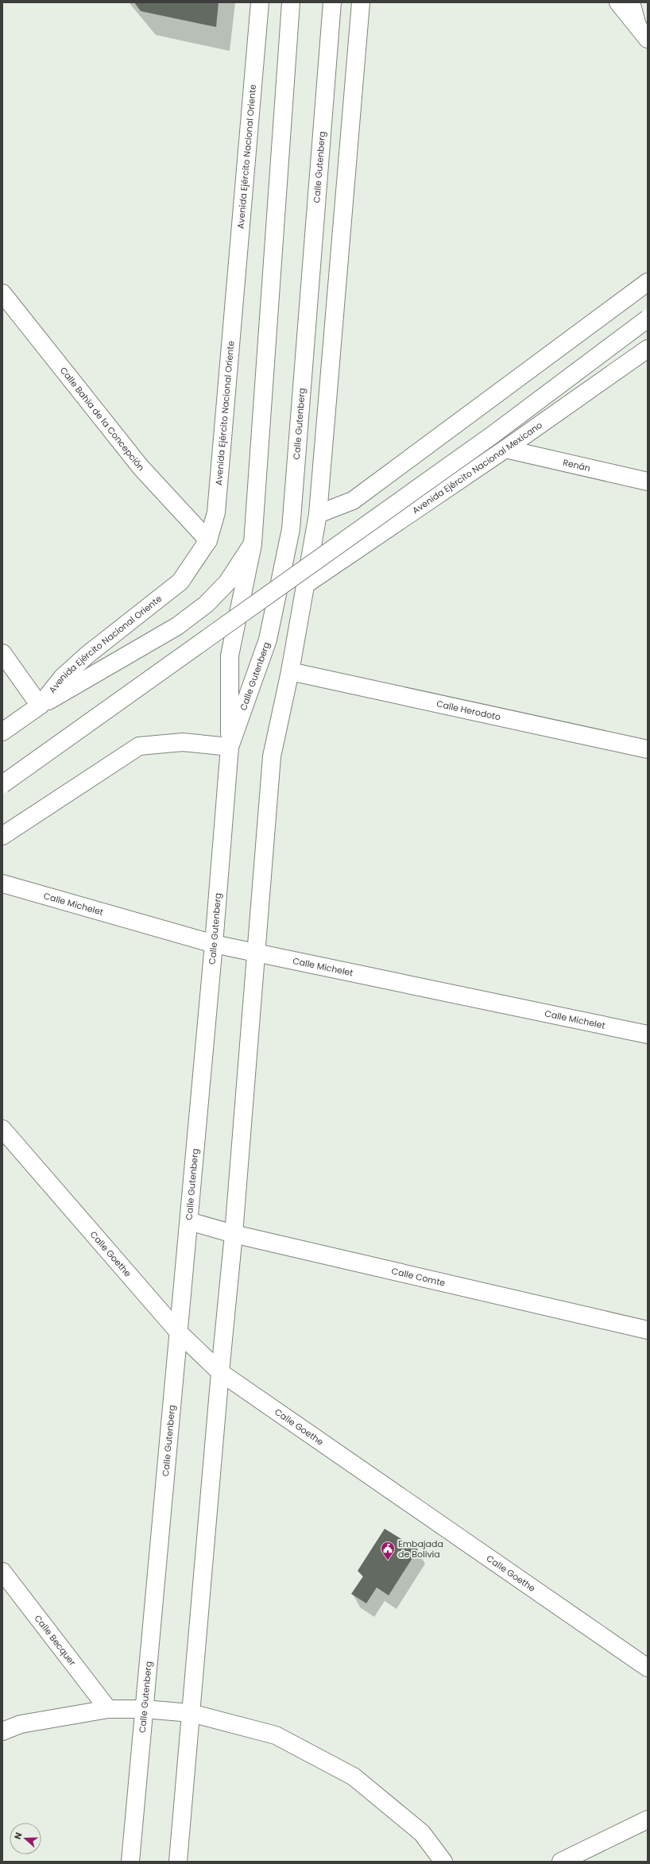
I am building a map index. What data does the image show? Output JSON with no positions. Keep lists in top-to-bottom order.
{
  "streets": {
    "main road": [
      "Avenida Ejército Nacional Oriente",
      "Calle Gutenberg",
      "Calle Bahía de la Concepción",
      "Renán",
      "Avenida Ejército Nacional Mexicano",
      "Calle Herodoto",
      "Calle Michelet",
      "Calle Goethe",
      "Calle Comte",
      "Calle Becquer"
    ]
  },
  "crossings": [
    ["Avenida Ejército Nacional Oriente", "Calle Bahía de la Concepción"],
    ["Calle Gutenberg", "Calle Michelet"],
    ["Calle Gutenberg", "Calle Goethe"],
    ["Calle Gutenberg", "Calle Comte"],
    ["Renán", "Avenida Ejército Nacional Mexicano"]
  ],
  "places": {
    "public building": ["Embajada de Bolivia"]
  },
  "north": "left"
}
